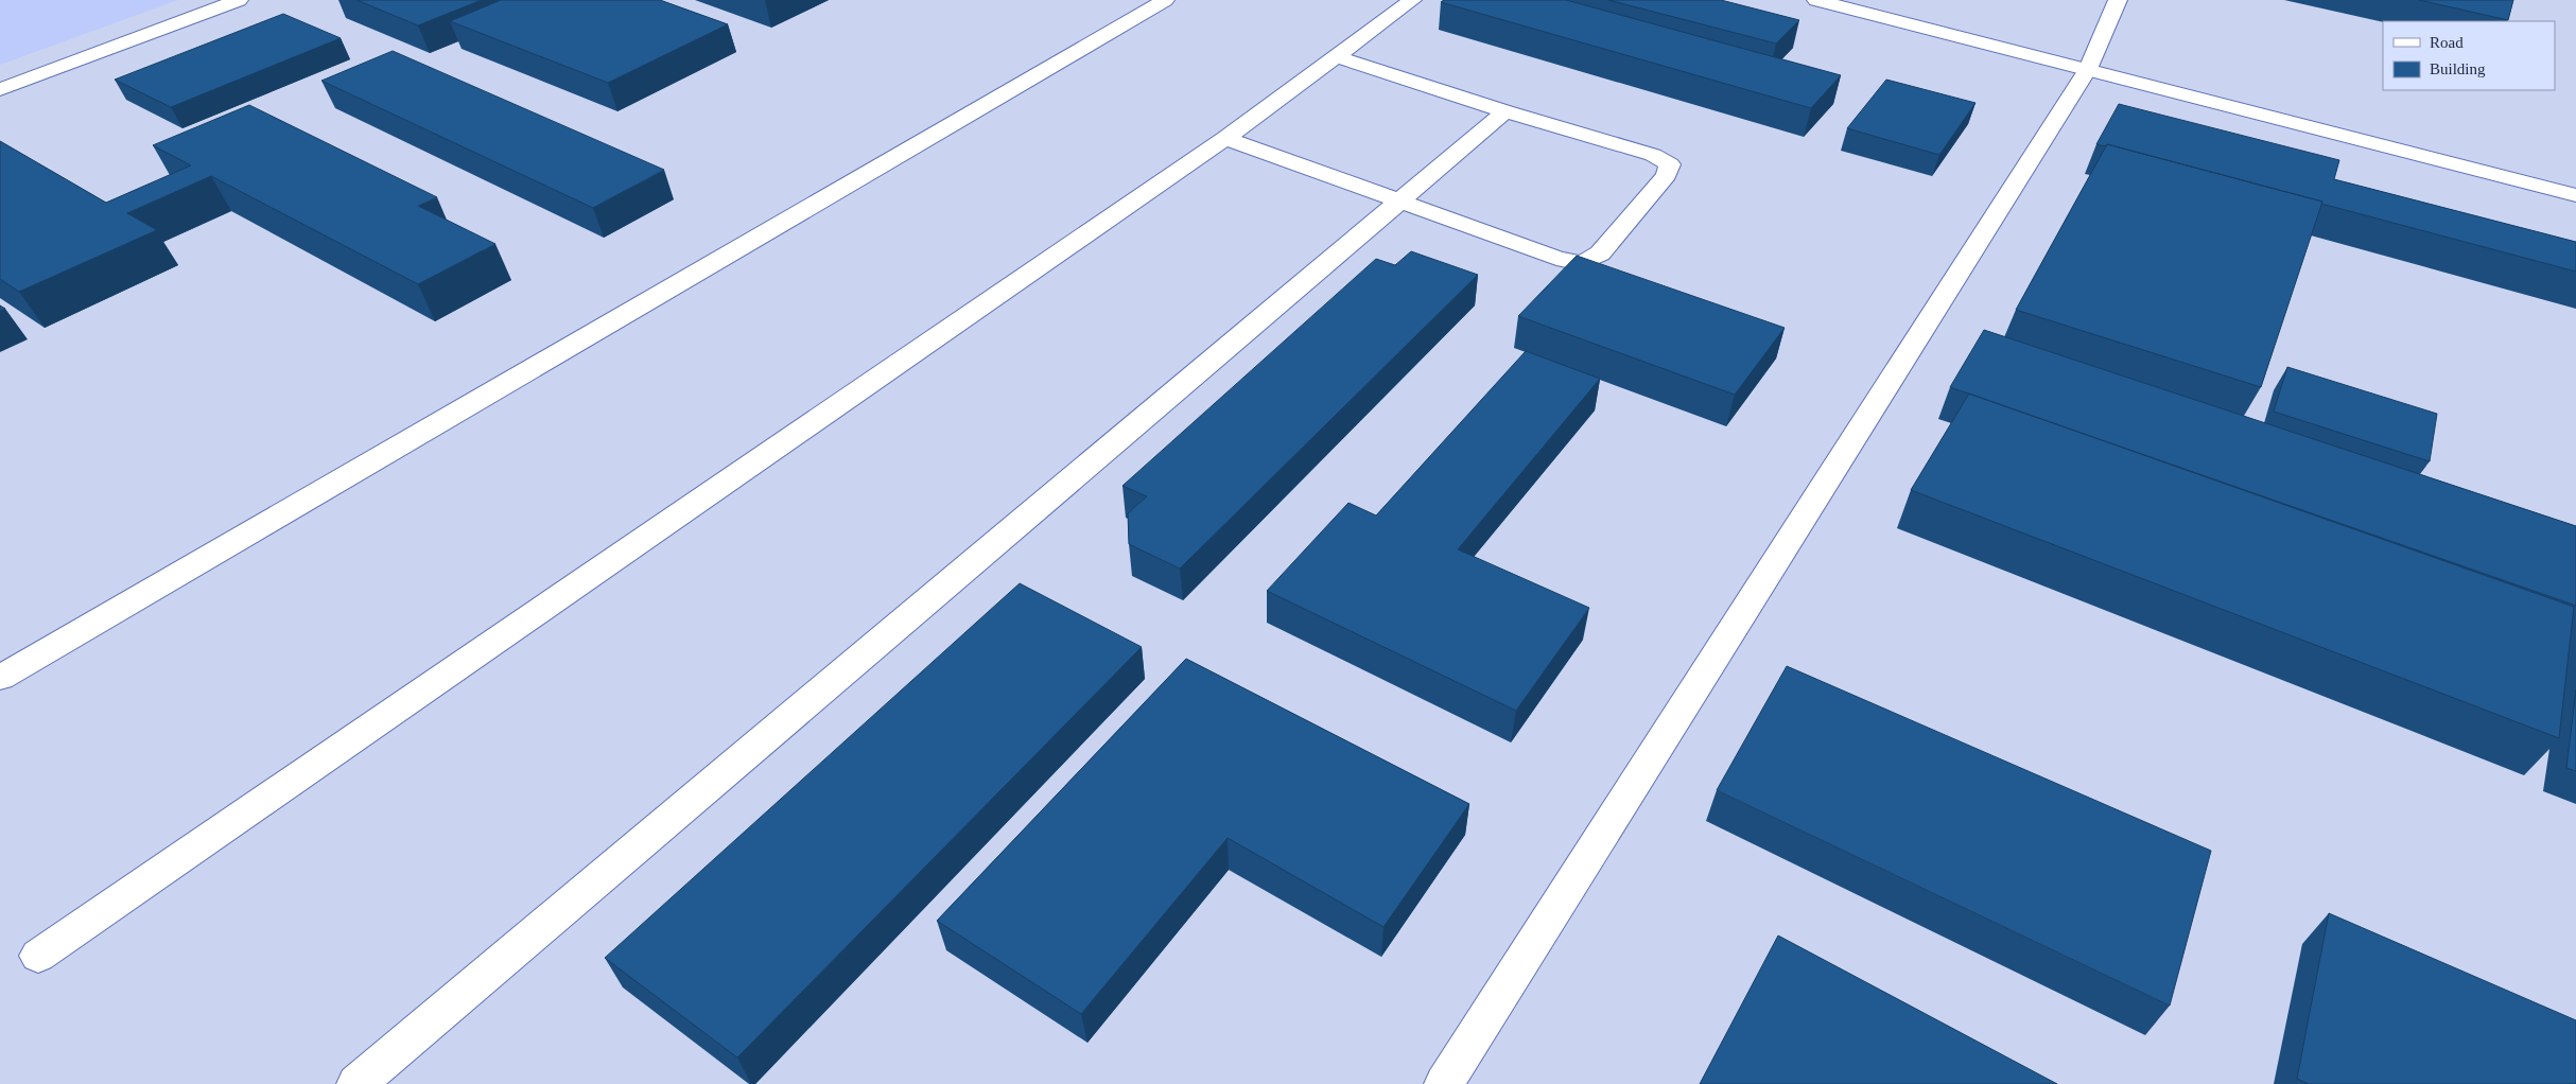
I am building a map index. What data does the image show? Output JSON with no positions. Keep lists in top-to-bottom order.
{
  "legend": ["Road", "Building"]
}
